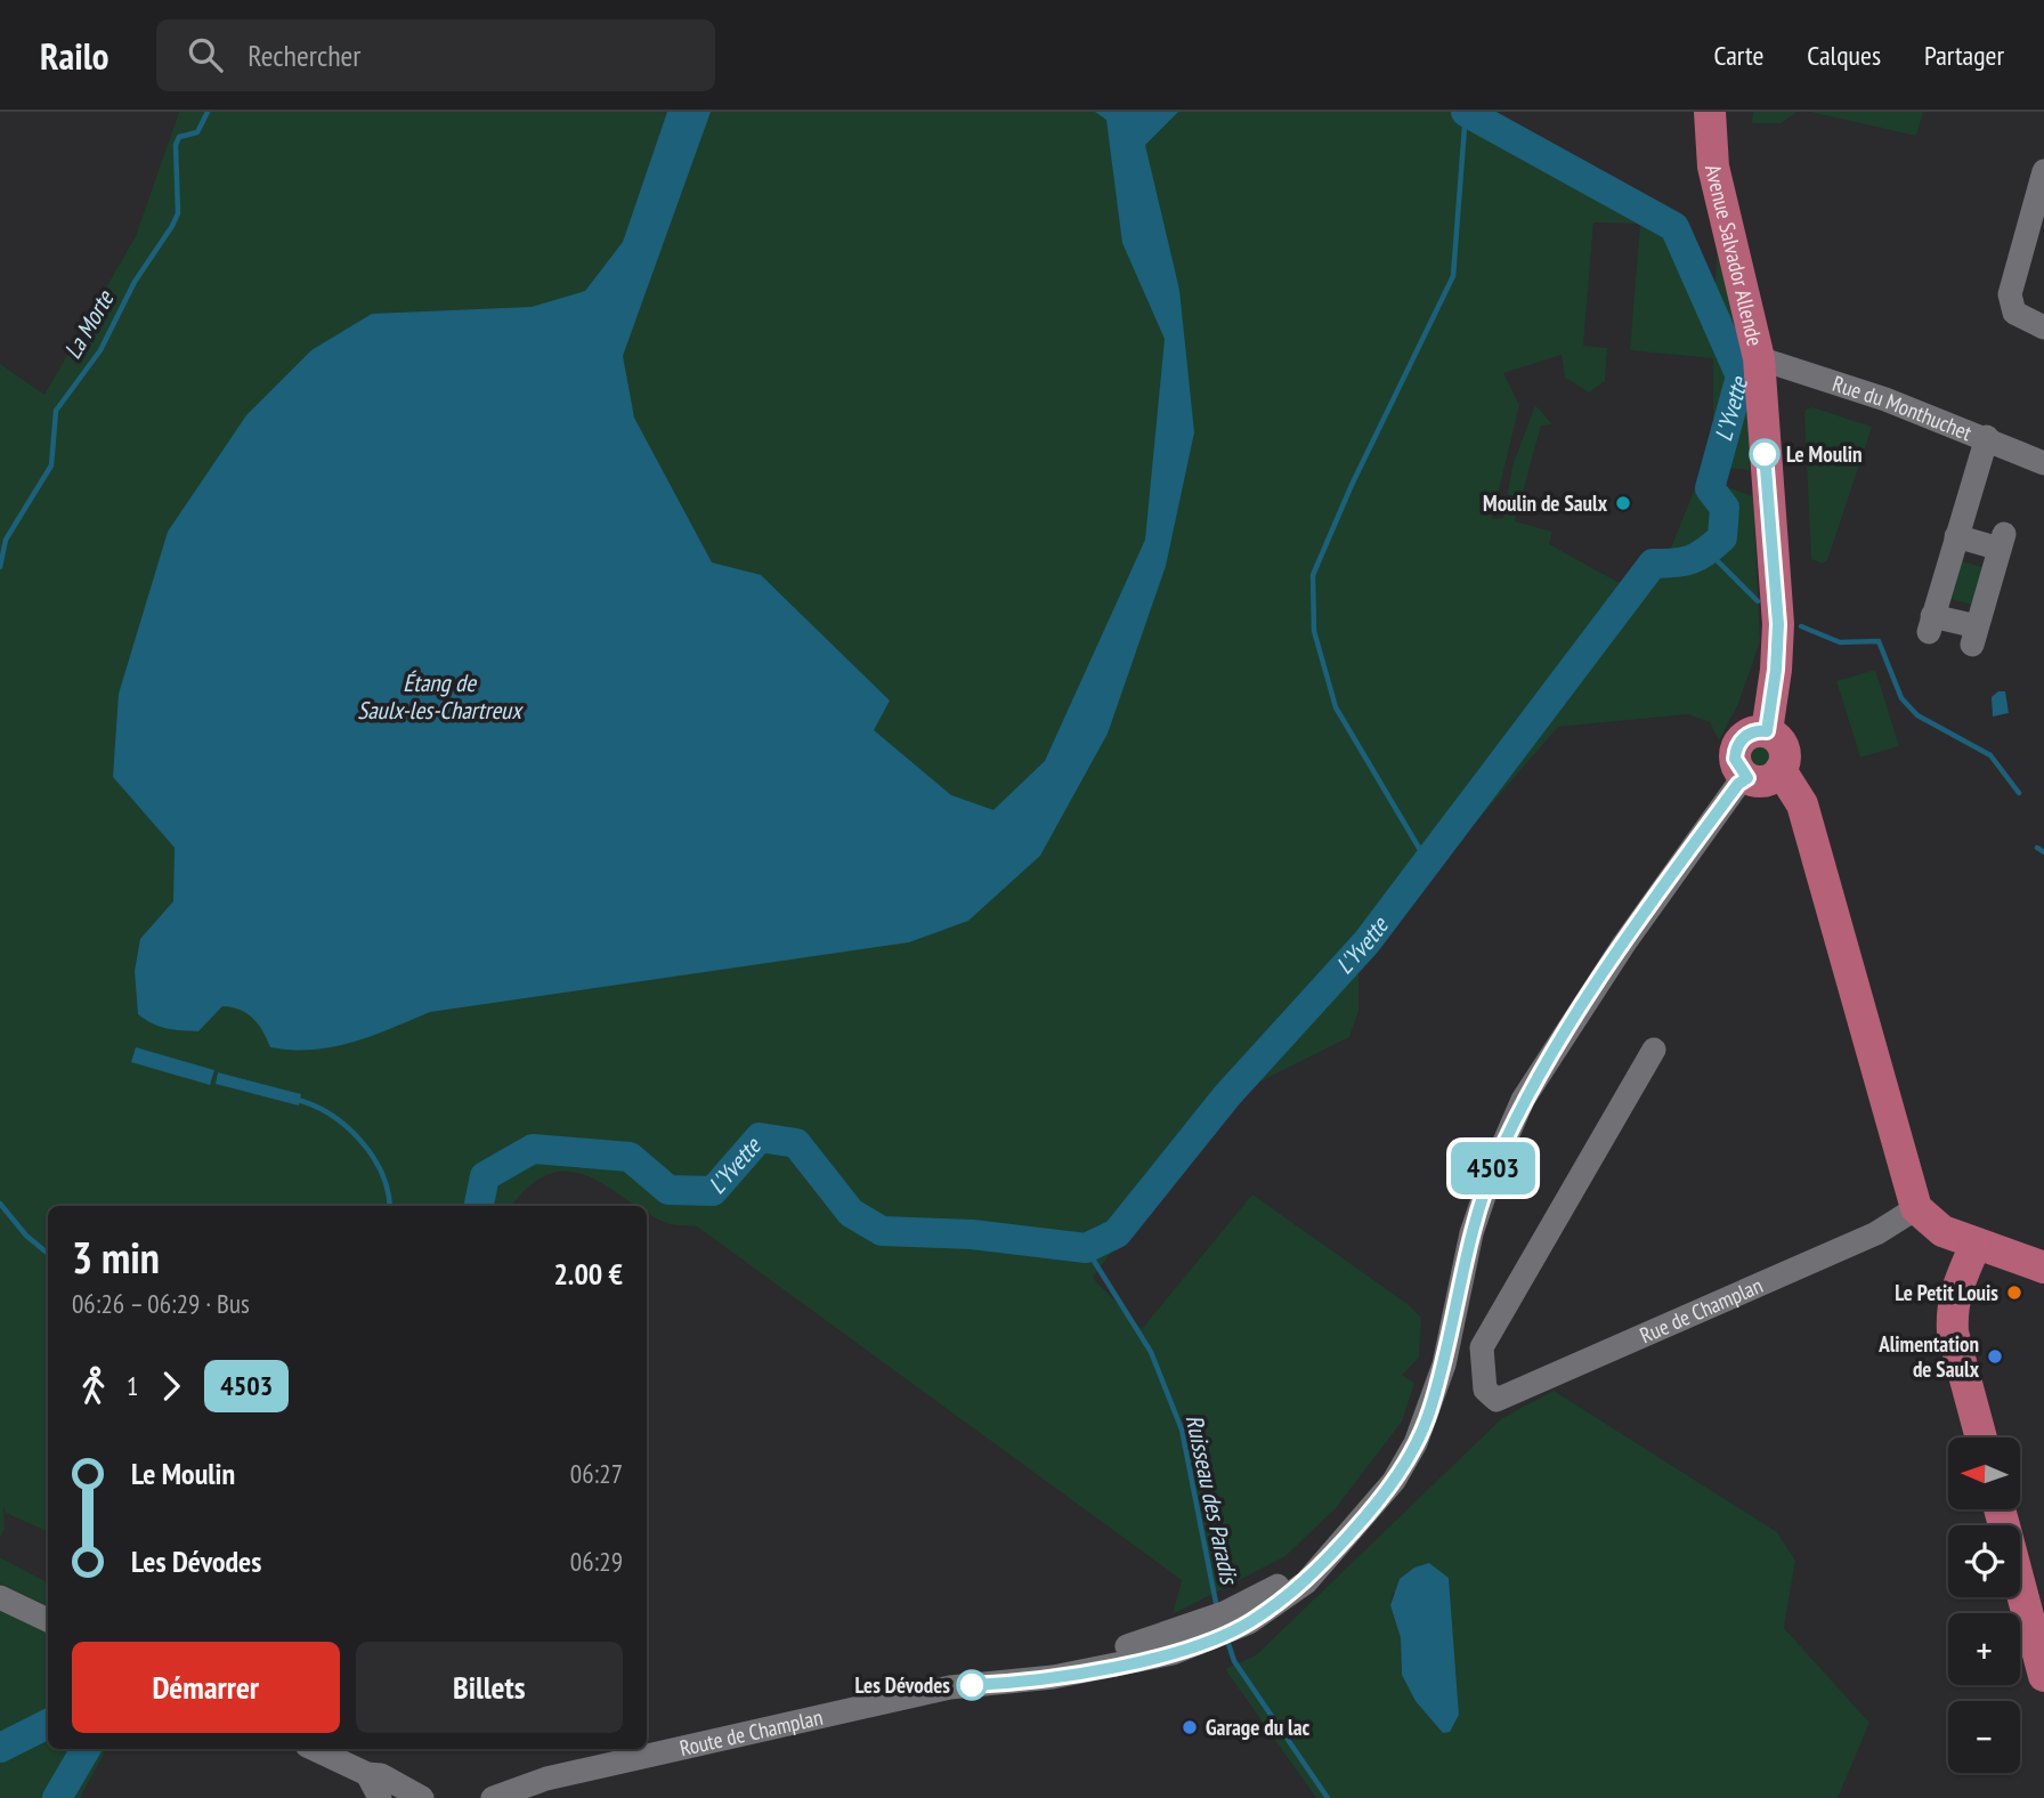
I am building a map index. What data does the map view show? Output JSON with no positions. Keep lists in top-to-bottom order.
{
  "streets": {
    "main road": ["Avenue Salvador Allende"],
    "street": ["Rue du Monthuchet", "Rue de Champlan", "Route de Champlan"]
  },
  "crossings": [
    ["Avenue Salvador Allende", "Rue du Monthuchet"],
    ["Avenue Salvador Allende", "Route de Champlan"]
  ],
  "water": [
    "La Morte",
    "L'Yvette",
    "Étang de Saulx-les-Chartreux",
    "Ruisseau des Paradis"
  ],
  "places": [
    "Le Moulin",
    "Moulin de Saulx",
    "Le Petit Louis",
    "Alimentation de Saulx",
    "Les Dévodes",
    "Garage du lac"
  ],
  "lines": ["bus line 4503"],
  "north": "left",
  "page": {
    "header": "Railo",
    "search": "Rechercher",
    "nav": ["Carte", "Calques", "Partager"],
    "on_map": "4503",
    "heading": ["3 min", "06:26 – 06:29 · Bus", "2.00 €"],
    "legs": ["1", "4503"],
    "list": [
      {
        "name": "Le Moulin",
        "value": "06:27"
      },
      {
        "name": "Les Dévodes",
        "value": "06:29"
      }
    ],
    "map_buttons": ["+", "−"],
    "buttons": ["Démarrer", "Billets"]
  }
}
